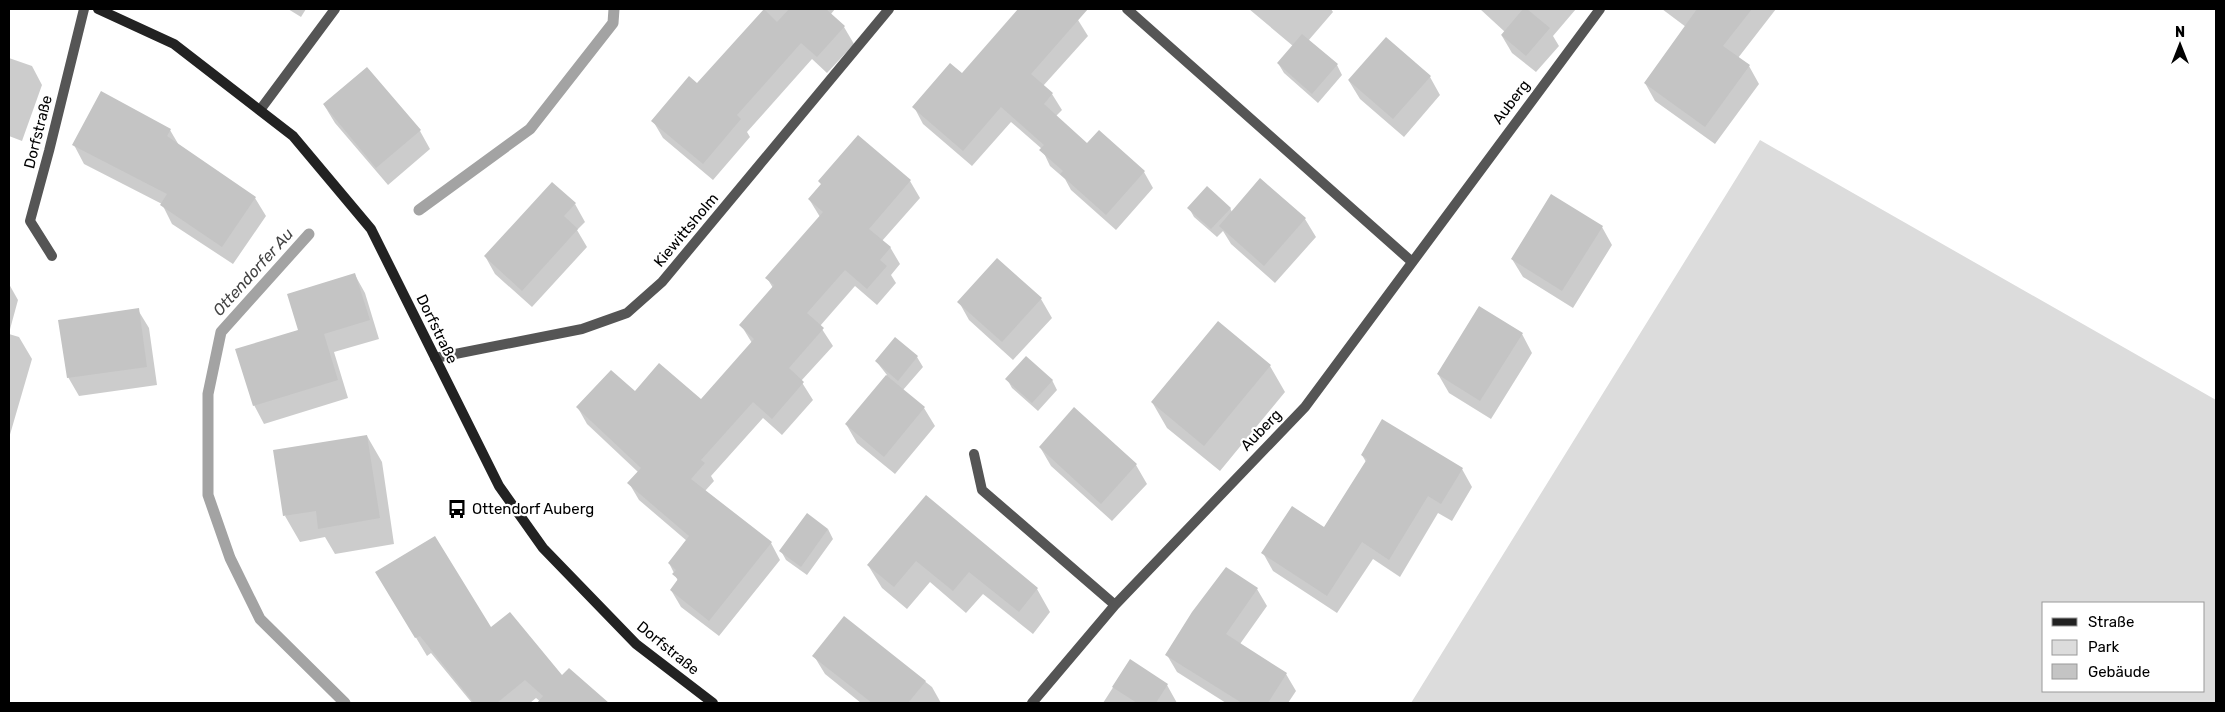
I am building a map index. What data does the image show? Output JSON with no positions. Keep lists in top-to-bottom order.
{
  "streets": {
    "main road": ["Dorfstraße"],
    "street": ["Auberg", "Kiewittsholm"]
  },
  "crossings": [
    ["Dorfstraße", "Kiewittsholm"]
  ],
  "water": ["Ottendorfer Au"],
  "places": {
    "bus stop": ["Ottendorf Auberg"]
  },
  "legend": ["Straße", "Park", "Gebäude"],
  "north": "top"
}
